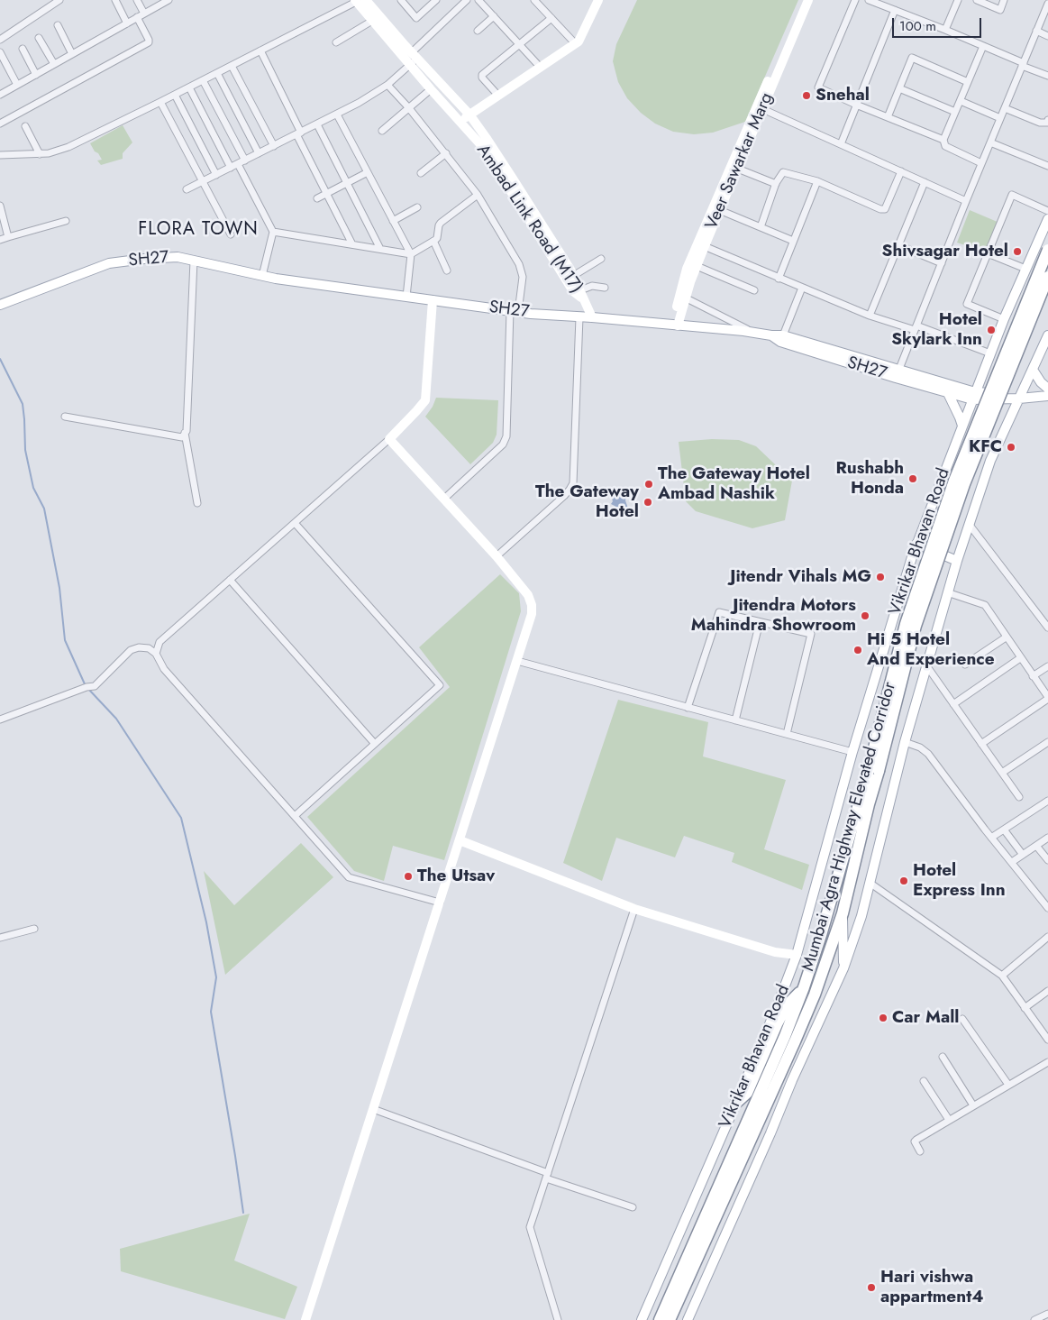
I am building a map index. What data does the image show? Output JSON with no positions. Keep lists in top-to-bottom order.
{
  "streets": {
    "highway": ["Mumbai Agra Highway Elevated Corridor"],
    "main road": [
      "Veer Sawarkar Marg",
      "Ambad Link Road (M17)",
      "SH27",
      "Vikrikar Bhavan Road"
    ]
  },
  "crossings": [
    ["Veer Sawarkar Marg", "SH27"],
    ["SH27", "Vikrikar Bhavan Road"]
  ],
  "districts": ["FLORA TOWN"],
  "places": [
    "Snehal",
    "Shivsagar Hotel",
    "Hotel Skylark Inn",
    "KFC",
    "Rushabh Honda",
    "The Gateway Hotel Ambad Nashik",
    "The Gateway Hotel",
    "Jitendr Vihals MG",
    "Jitendra Motors Mahindra Showroom",
    "Hi 5 Hotel And Experience",
    "The Utsav",
    "Hotel Express Inn",
    "Car Mall",
    "Hari vishwa appartment4"
  ],
  "scale_bar": "100 m"
}
